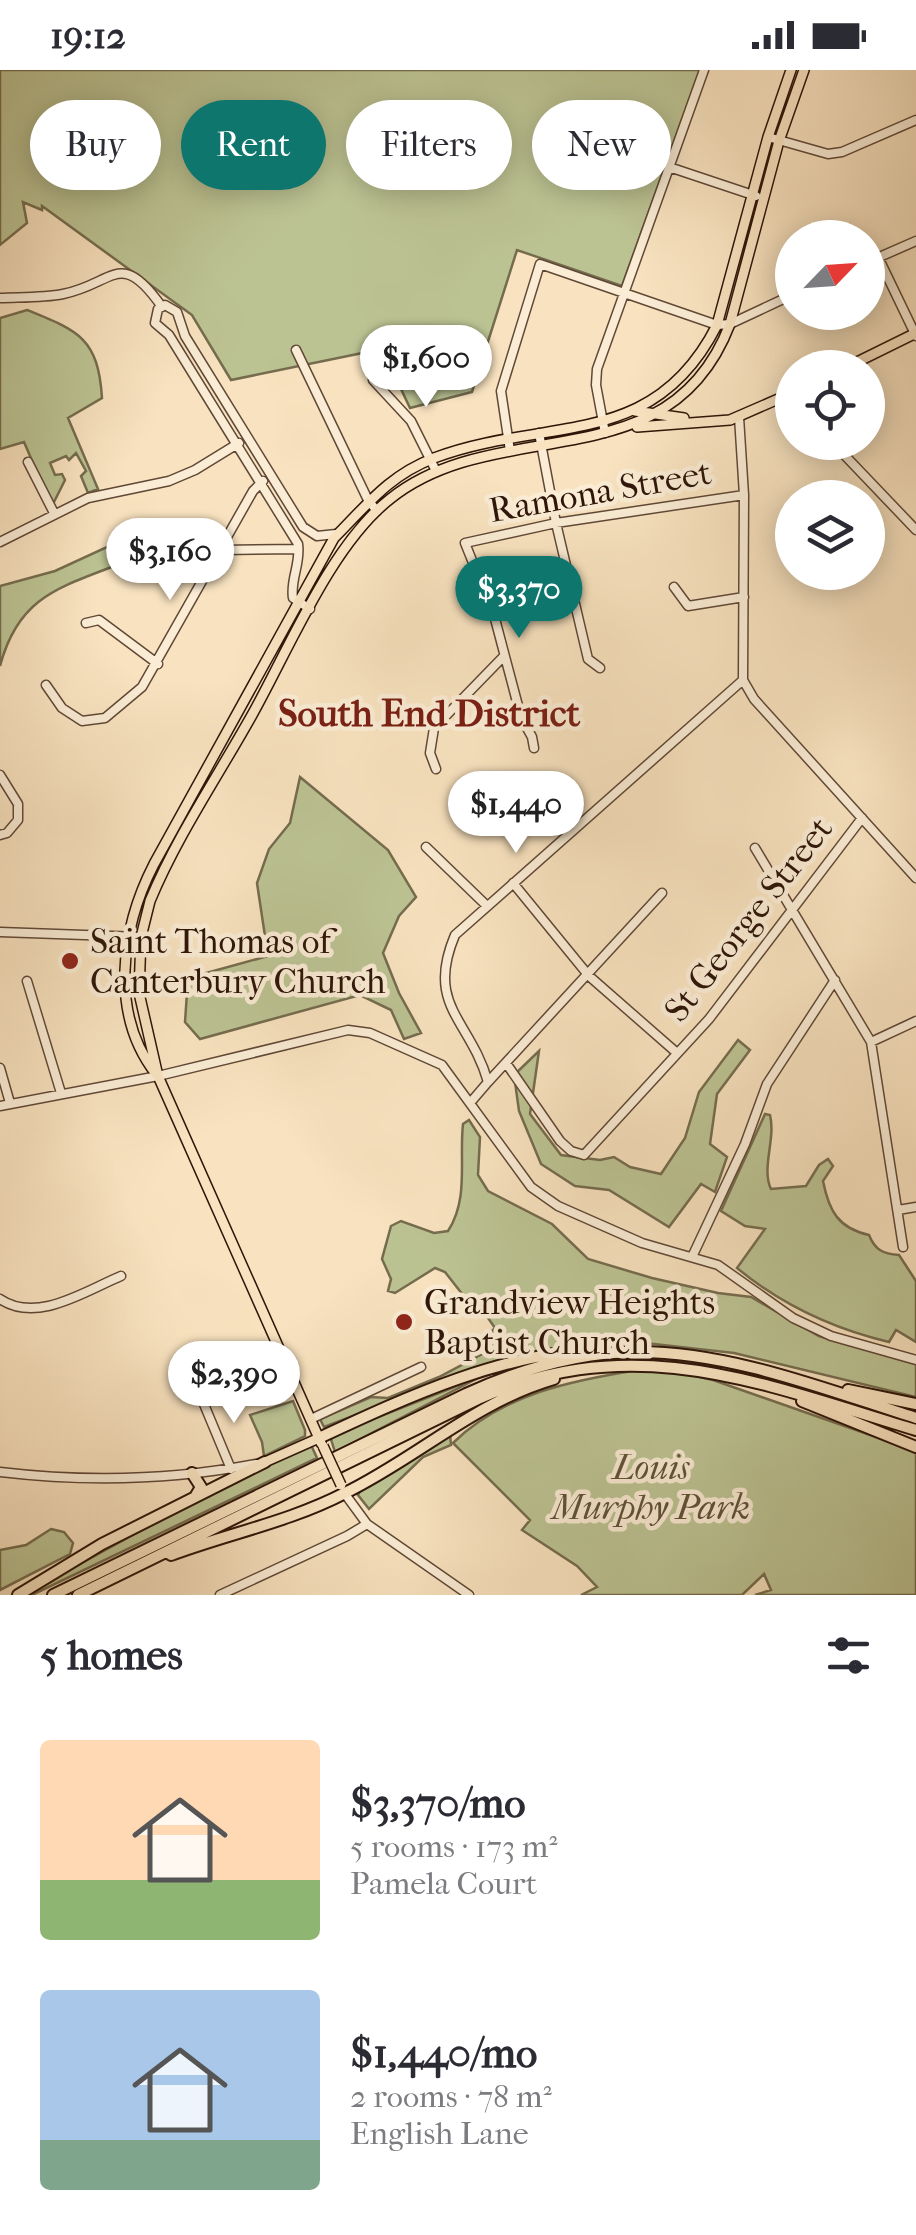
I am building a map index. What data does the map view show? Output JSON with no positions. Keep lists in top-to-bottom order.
{
  "streets": {
    "street": ["Ramona Street", "St George Street"]
  },
  "districts": ["South End District"],
  "parks": ["Louis Murphy Park"],
  "places": ["Saint Thomas of Canterbury Church", "Grandview Heights Baptist Church"],
  "north": "top right",
  "page": {
    "status": "19:12",
    "chip": [
      "Buy",
      "Rent",
      "Filters",
      "New"
    ],
    "price": [
      "$1,600",
      "$3,160",
      "$3,370",
      "$1,440",
      "$2,390"
    ],
    "heading": "5 homes",
    "list": [
      {
        "name": "$3,370/mo",
        "note": "5 rooms · 173 m² · Pamela Court"
      },
      {
        "name": "$1,440/mo",
        "note": "2 rooms · 78 m² · English Lane"
      }
    ]
  }
}
